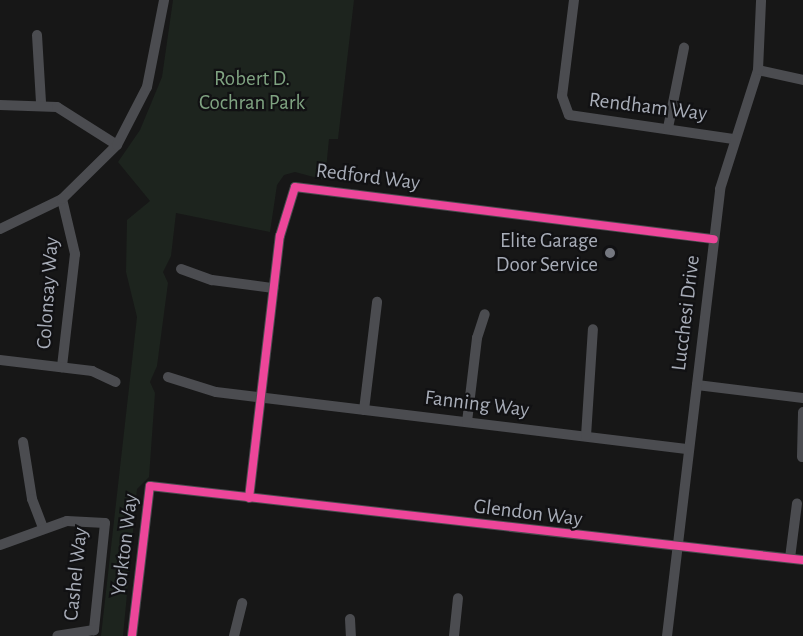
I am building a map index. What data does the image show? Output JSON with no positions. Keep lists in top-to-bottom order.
{
  "streets": {
    "street": [
      "Rendham Way",
      "Redford Way",
      "Colonsay Way",
      "Lucchesi Drive",
      "Fanning Way",
      "Glendon Way",
      "Yorkton Way",
      "Cashel Way"
    ]
  },
  "crossings": [
    ["Rendham Way", "Lucchesi Drive"],
    ["Redford Way", "Lucchesi Drive"],
    ["Redford Way", "Fanning Way"],
    ["Redford Way", "Glendon Way"],
    ["Redford Way", "Yorkton Way"],
    ["Lucchesi Drive", "Fanning Way"],
    ["Lucchesi Drive", "Glendon Way"],
    ["Glendon Way", "Yorkton Way"]
  ],
  "parks": ["Robert D. Cochran Park"],
  "places": ["Elite Garage Door Service"]
}
